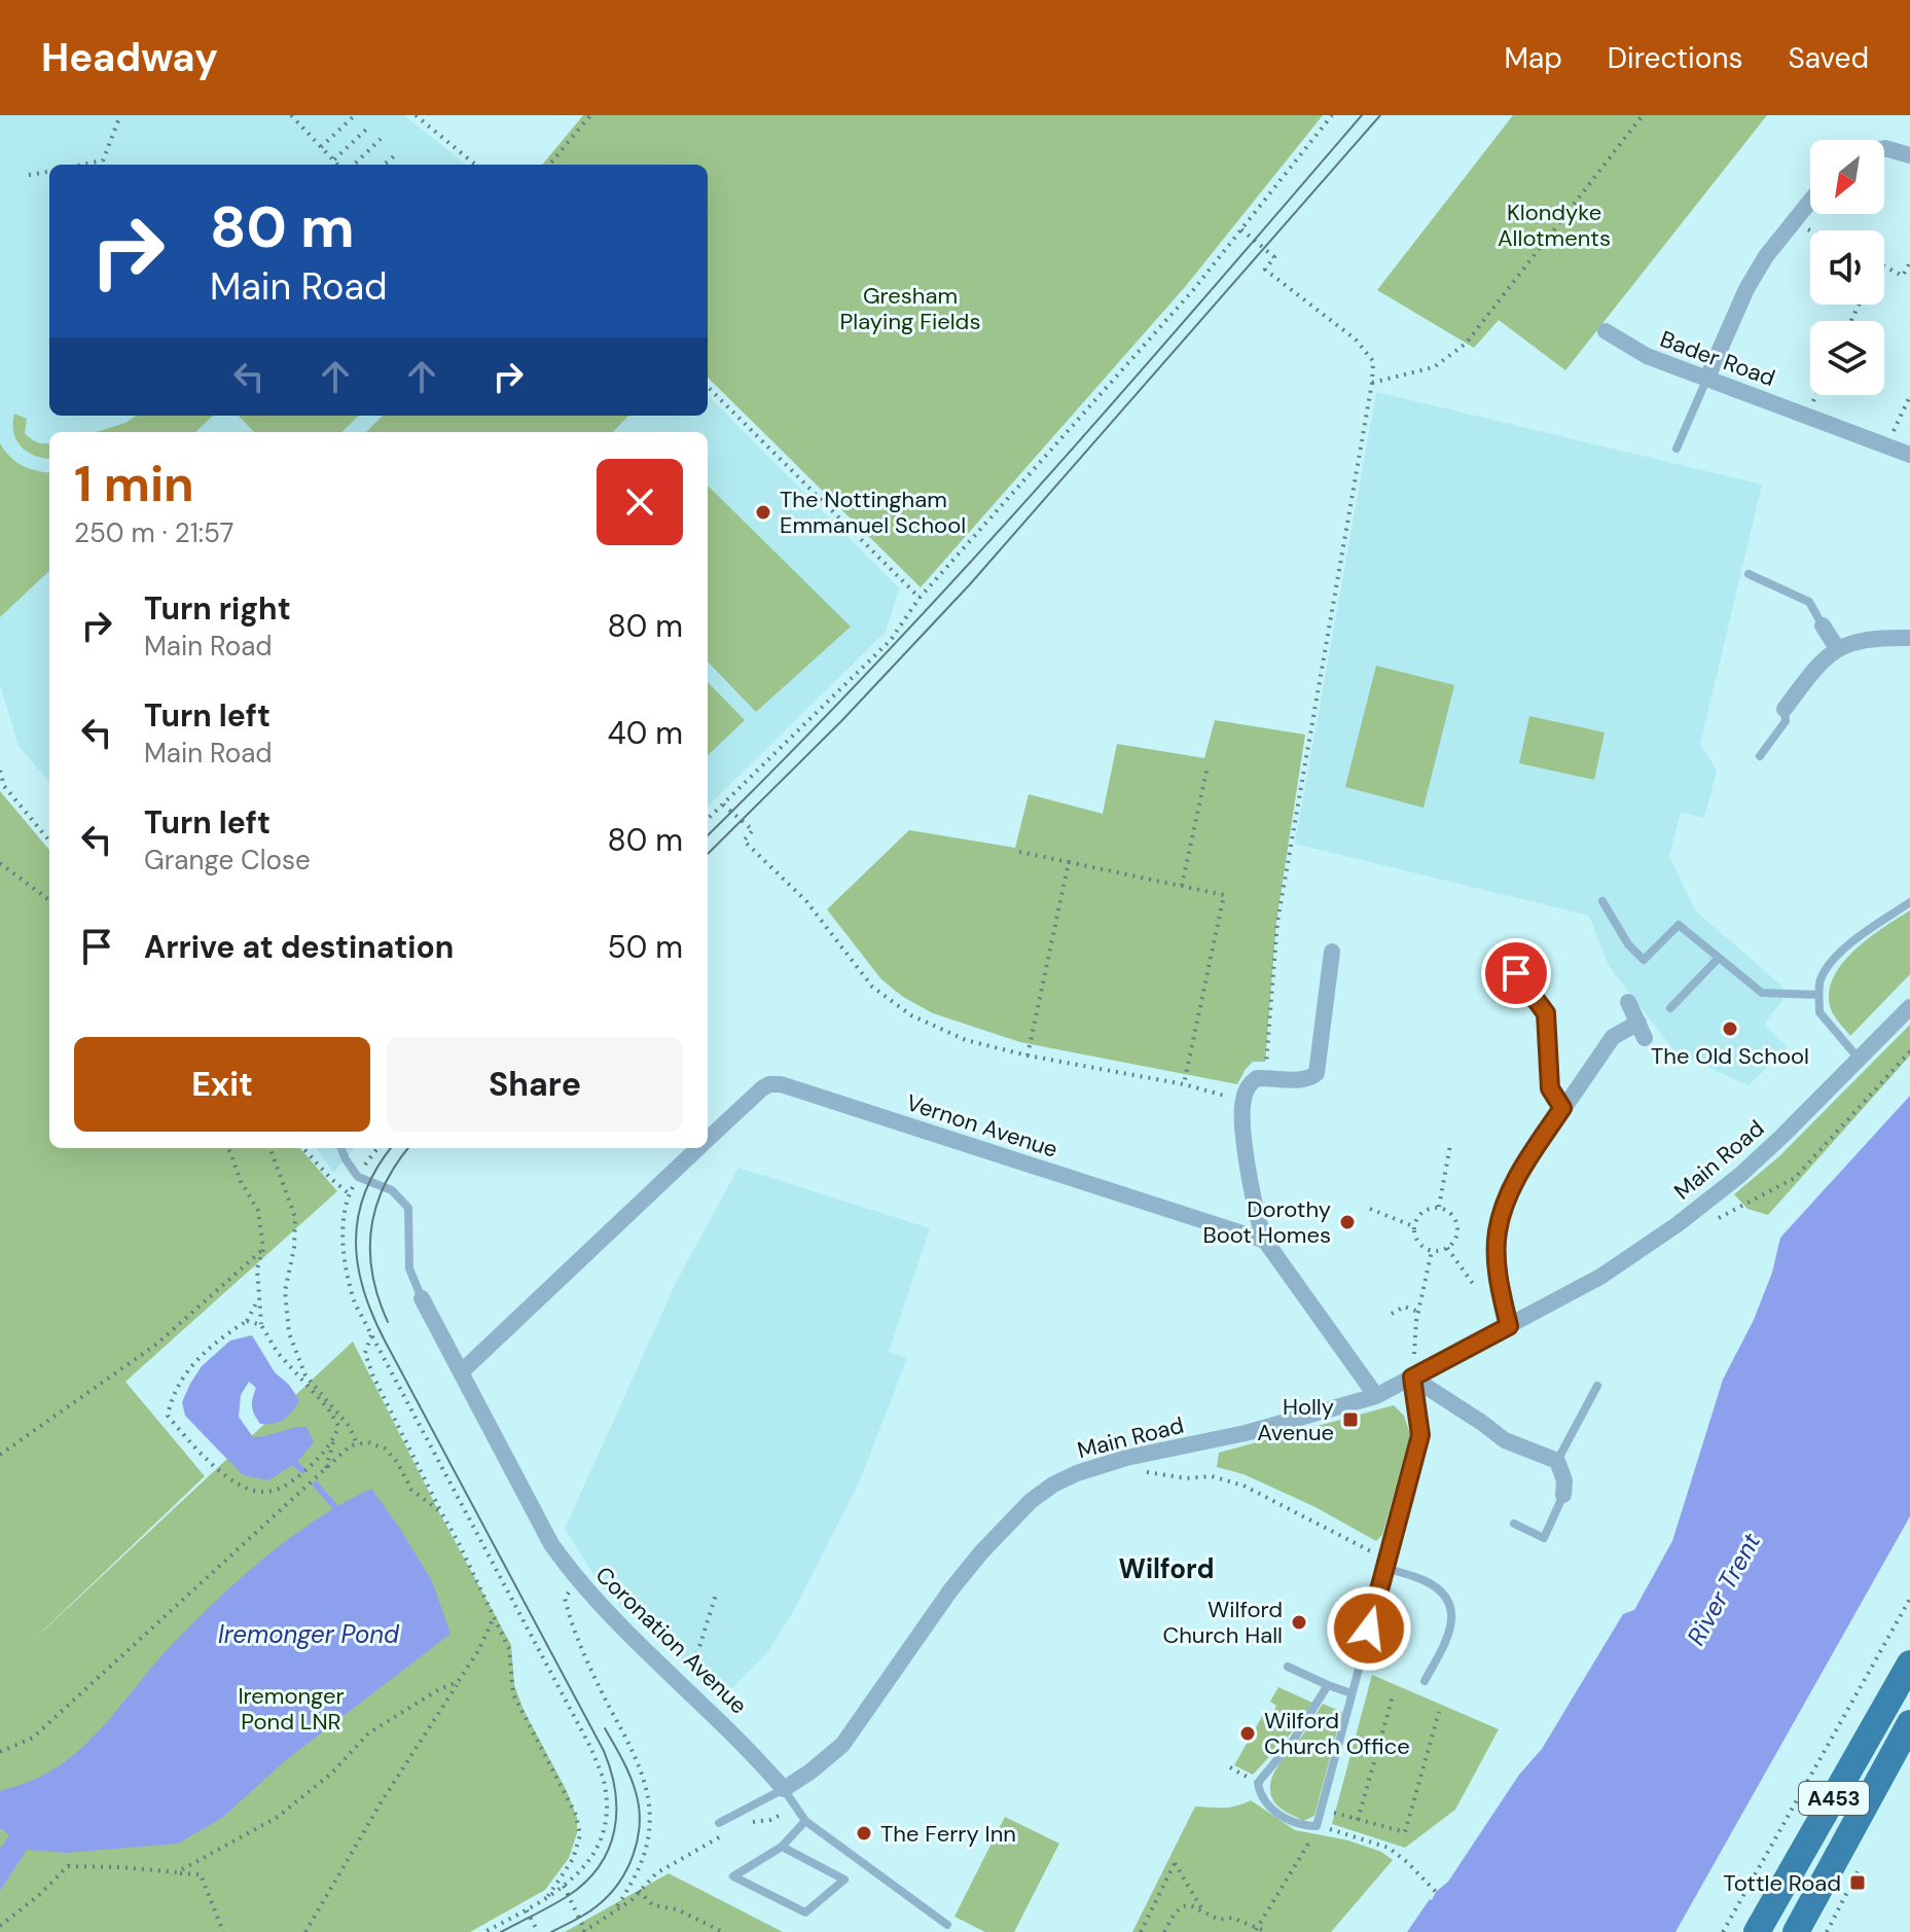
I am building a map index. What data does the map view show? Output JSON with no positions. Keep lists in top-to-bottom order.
{
  "streets": {
    "main road": ["A453"],
    "street": [
      "Bader Road",
      "Vernon Avenue",
      "Main Road",
      "Coronation Avenue"
    ]
  },
  "crossings": [
    ["Vernon Avenue", "Coronation Avenue"],
    ["Main Road", "Coronation Avenue"]
  ],
  "districts": ["Wilford"],
  "water": ["River Trent", "Iremonger Pond"],
  "parks": ["Klondyke Allotments", "Gresham Playing Fields", "Iremonger Pond LNR"],
  "places": {
    "other": [
      "The Nottingham Emmanuel School",
      "The Old School",
      "Dorothy Boot Homes",
      "Wilford Church Hall",
      "Wilford Church Office",
      "The Ferry Inn"
    ],
    "transit": ["Holly Avenue", "Tottle Road"]
  },
  "north": "bottom left",
  "page": {
    "header": "Headway",
    "nav": ["Map", "Directions", "Saved"],
    "turn": ["80 m", "Main Road"],
    "heading": ["1 min", "250 m · 21:57"],
    "list": [
      {
        "name": "Turn right",
        "note": "Main Road",
        "value": "80 m"
      },
      {
        "name": "Turn left",
        "note": "Main Road",
        "value": "40 m"
      },
      {
        "name": "Turn left",
        "note": "Grange Close",
        "value": "80 m"
      },
      {
        "name": "Arrive at destination",
        "value": "50 m"
      }
    ],
    "buttons": ["Exit", "Share"]
  }
}
